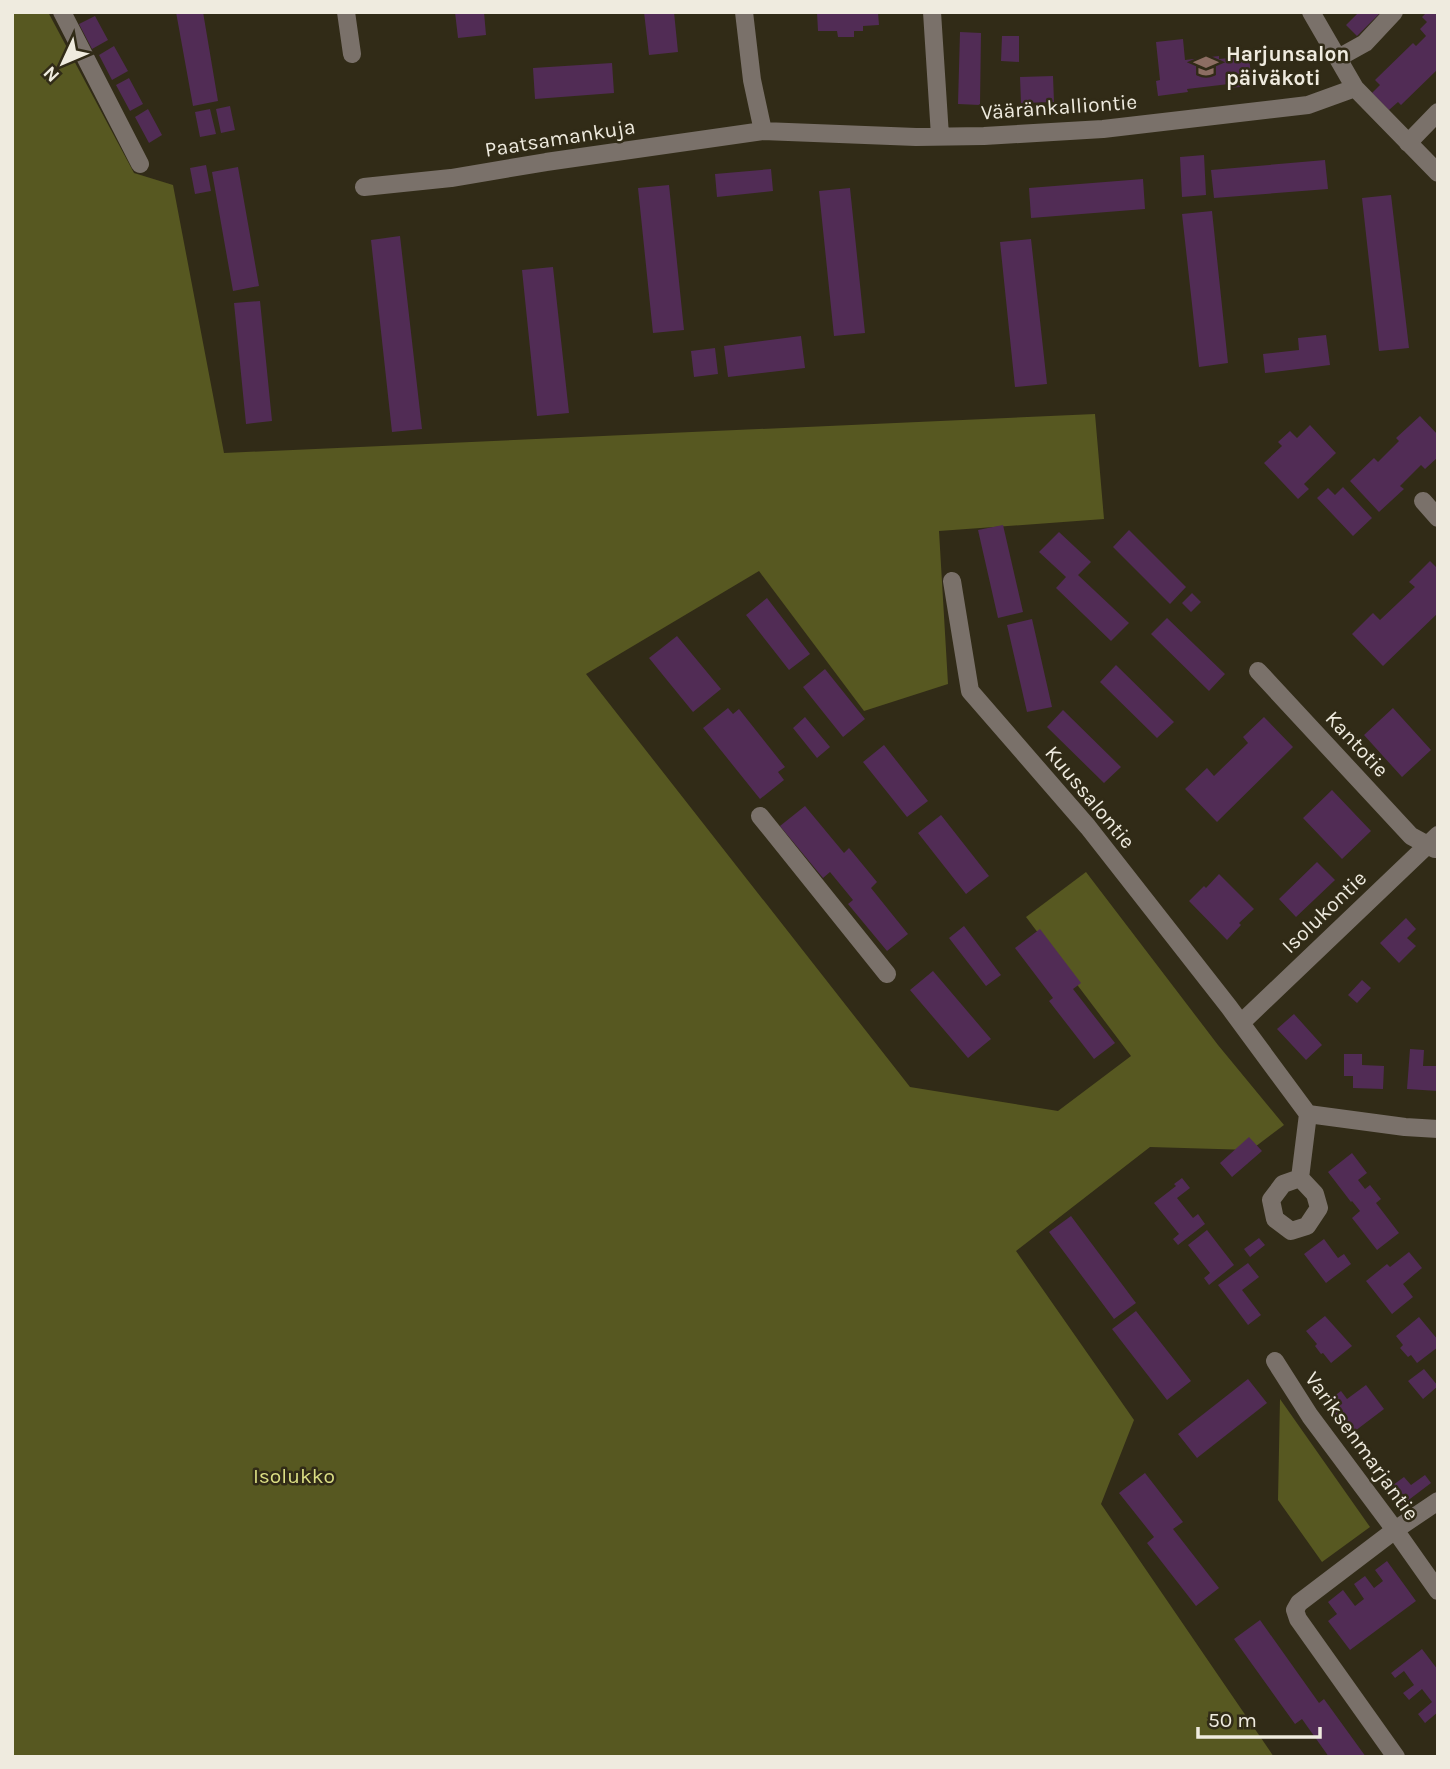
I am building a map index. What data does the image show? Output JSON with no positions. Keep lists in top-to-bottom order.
{
  "streets": {
    "street": [
      "Vääränkalliontie",
      "Paatsamankuja",
      "Kantotie",
      "Kuussalontie",
      "Isolukontie",
      "Variksenmarjantie"
    ]
  },
  "crossings": [
    ["Vääränkalliontie", "Paatsamankuja"],
    ["Kantotie", "Isolukontie"],
    ["Kuussalontie", "Isolukontie"]
  ],
  "parks": ["Isolukko"],
  "places": {
    "school or university": ["Harjunsalon päiväkoti"]
  },
  "scale_bar": "50 m",
  "north": "bottom left"
}
